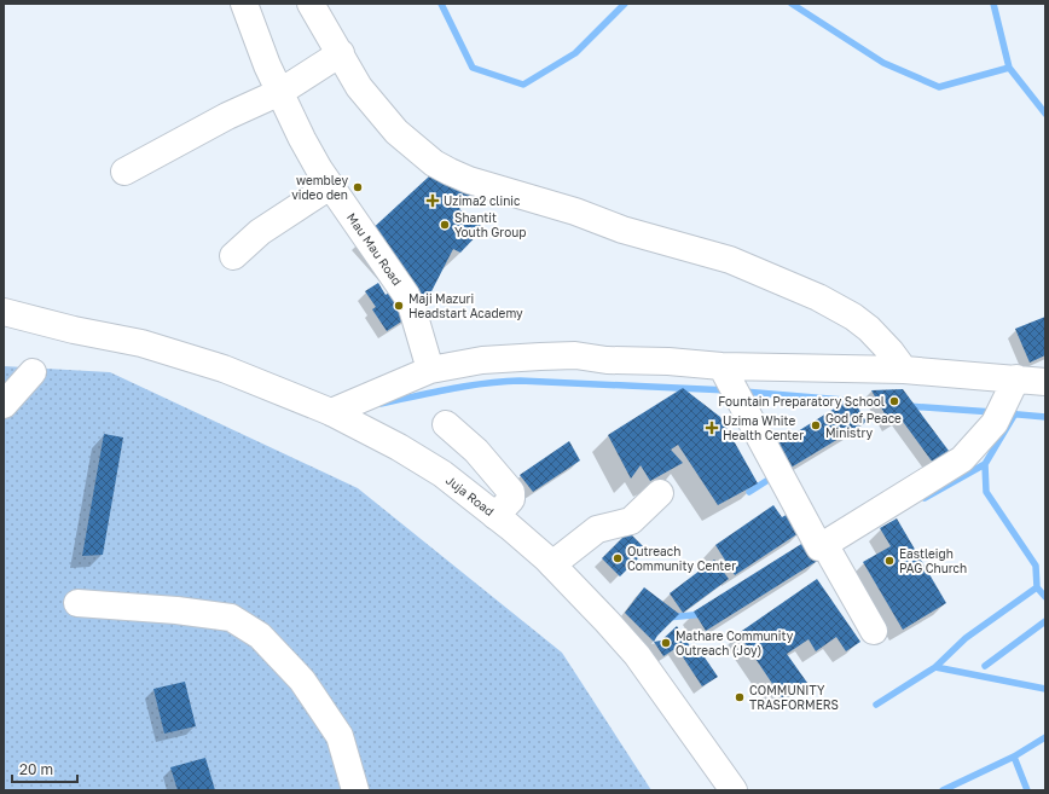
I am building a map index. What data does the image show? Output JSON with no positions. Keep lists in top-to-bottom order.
{
  "streets": {
    "street": ["Mau Mau Road", "Juja Road"]
  },
  "places": {
    "other": [
      "wembley video den",
      "Shantit Youth Group",
      "Maji Mazuri Headstart Academy",
      "Fountain Preparatory School",
      "God of Peace Ministry",
      "Outreach Community Center",
      "Eastleigh PAG Church",
      "Mathare Community Outreach (Joy)",
      "COMMUNITY TRASFORMERS"
    ],
    "health": ["Uzima2 clinic", "Uzima White Health Center"]
  },
  "scale_bar": "20 m"
}
